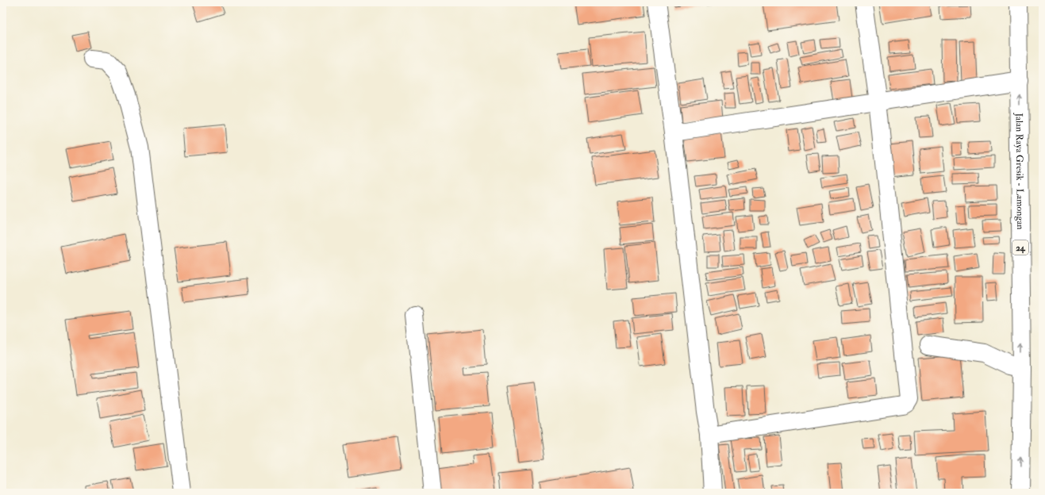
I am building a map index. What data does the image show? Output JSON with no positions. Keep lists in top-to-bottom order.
{
  "streets": {
    "main road": ["Jalan Raya Gresik - Lamongan", "24"]
  },
  "one_way": ["Jalan Raya Gresik - Lamongan"]
}
